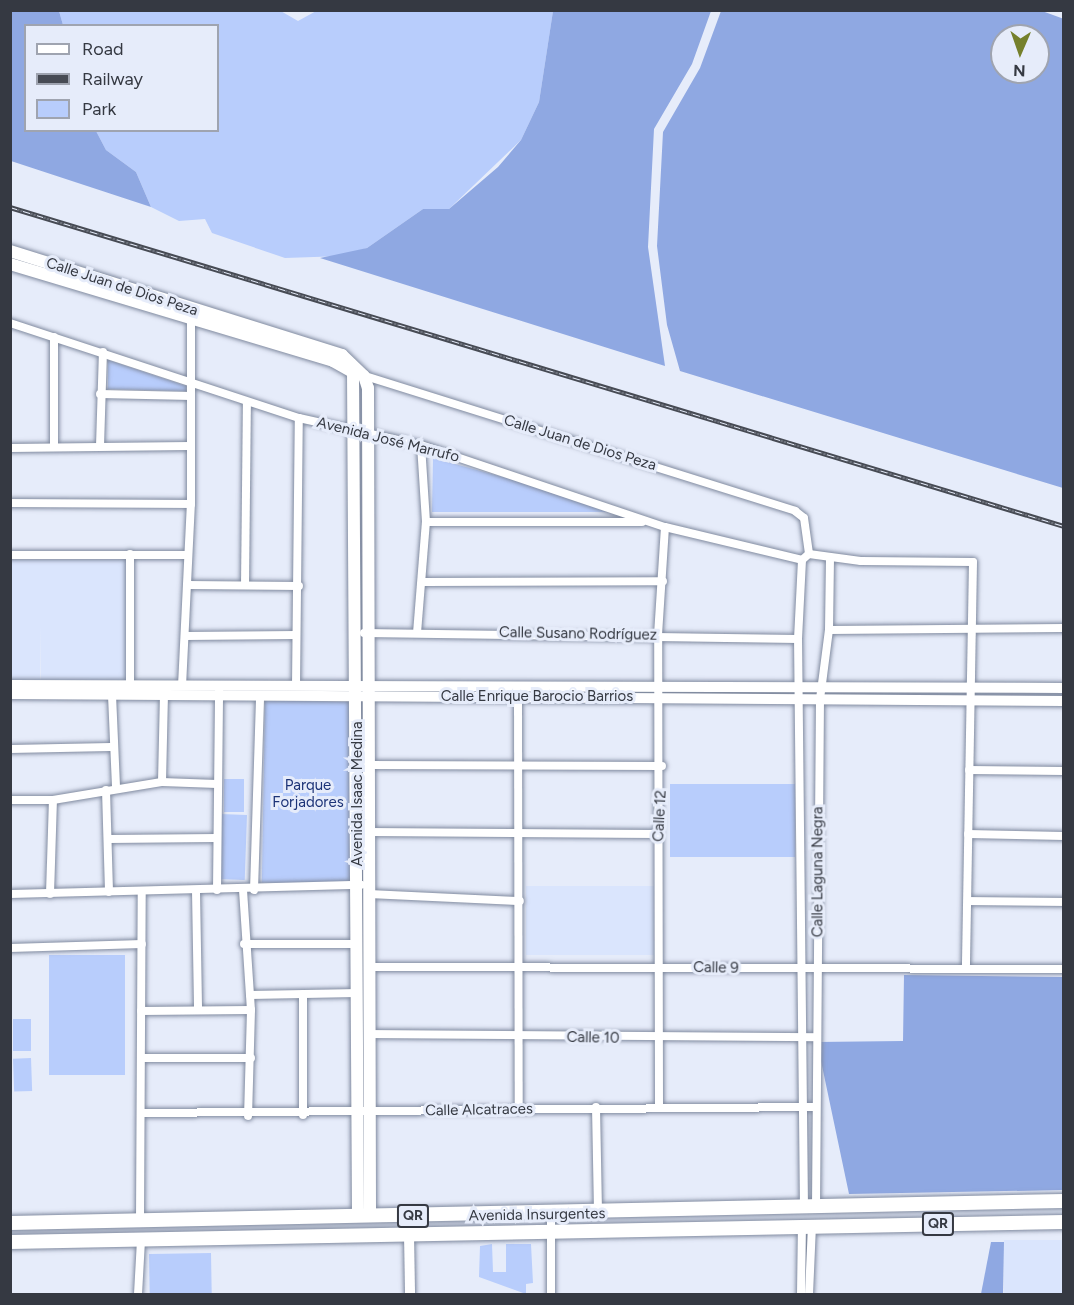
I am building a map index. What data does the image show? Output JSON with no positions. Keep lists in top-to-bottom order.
{
  "streets": {
    "main road": [
      "Calle Juan de Dios Peza",
      "Avenida Isaac Medina",
      "Avenida Insurgentes",
      "QR"
    ],
    "street": [
      "Avenida José Marrufo",
      "Calle Susano Rodríguez",
      "Calle Enrique Barocio Barrios",
      "Calle 12",
      "Calle Laguna Negra",
      "Calle 9",
      "Calle 10",
      "Calle Alcatraces"
    ]
  },
  "crossings": [
    ["Calle Juan de Dios Peza", "Avenida Isaac Medina"],
    ["Calle Juan de Dios Peza", "Calle Laguna Negra"],
    ["Avenida José Marrufo", "Avenida Isaac Medina"],
    ["Avenida José Marrufo", "Calle 12"],
    ["Avenida José Marrufo", "Calle Laguna Negra"],
    ["Calle Susano Rodríguez", "Avenida Isaac Medina"],
    ["Calle Susano Rodríguez", "Calle 12"],
    ["Calle Susano Rodríguez", "Calle Laguna Negra"],
    ["Calle Enrique Barocio Barrios", "Avenida Isaac Medina"],
    ["Calle Enrique Barocio Barrios", "Calle 12"],
    ["Calle Enrique Barocio Barrios", "Calle Laguna Negra"],
    ["Avenida Isaac Medina", "Calle 9"],
    ["Avenida Isaac Medina", "Calle 10"],
    ["Avenida Isaac Medina", "Calle Alcatraces"],
    ["Avenida Isaac Medina", "Avenida Insurgentes"],
    ["Calle 12", "Calle 9"],
    ["Calle 12", "Calle 10"],
    ["Calle 12", "Calle Alcatraces"],
    ["Calle Laguna Negra", "Calle 9"],
    ["Calle Laguna Negra", "Calle 10"],
    ["Calle Laguna Negra", "Calle Alcatraces"],
    ["Calle Laguna Negra", "Avenida Insurgentes"]
  ],
  "parks": ["Parque Forjadores"],
  "legend": ["Road", "Railway", "Park"],
  "north": "bottom"
}
